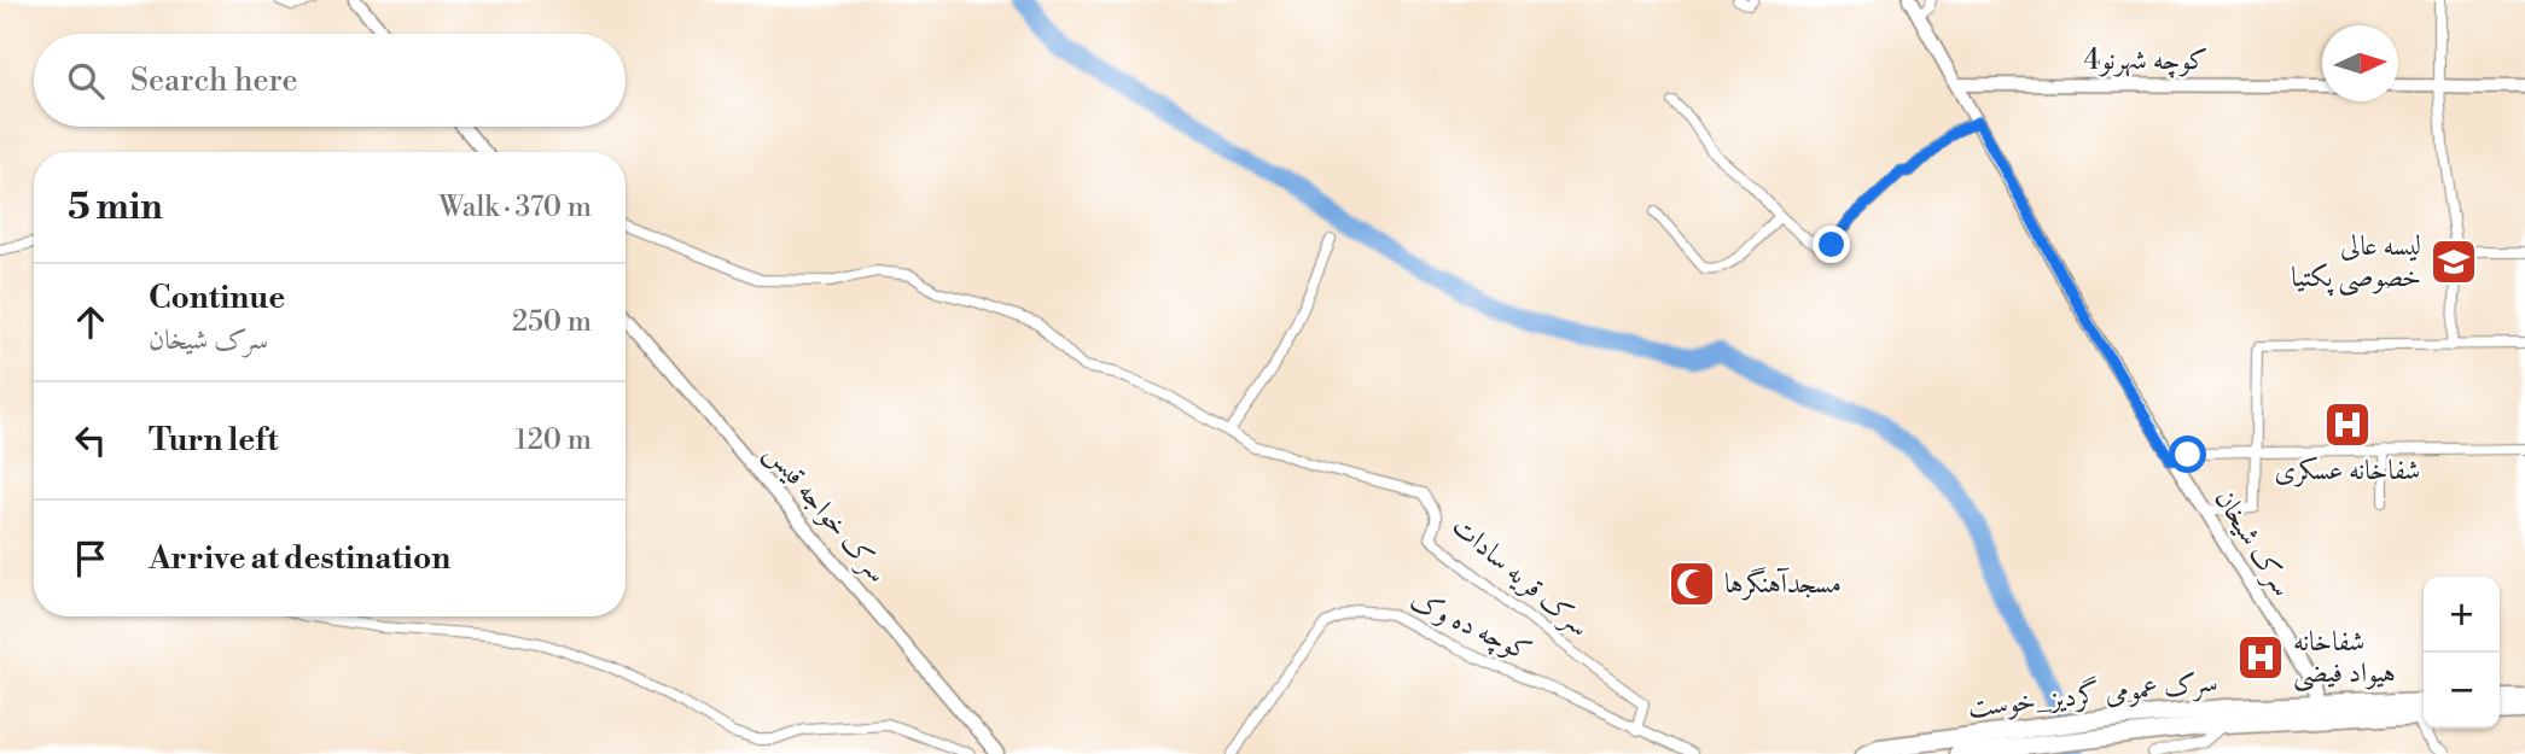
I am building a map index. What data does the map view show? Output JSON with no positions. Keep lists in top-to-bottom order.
{
  "streets": {
    "highway": ["سرک عمومی گردیز_خوست"],
    "street": [
      "کوچه شهرنو4",
      "سرک خواجه قیس",
      "سرک شیخان",
      "سرک قریه سادات",
      "کوچه ده وک"
    ]
  },
  "crossings": [
    ["کوچه شهرنو4", "سرک شیخان"],
    ["سرک شیخان", "سرک عمومی گردیز_خوست"],
    ["سرک قریه سادات", "کوچه ده وک"]
  ],
  "places": {
    "school or university": ["لیسه عالی خصوصی پکتیا"],
    "hospital": ["شفاخانه عسکری", "شفاخانه هیواد فیضی"],
    "mosque": ["مسجدآهنگرها"]
  },
  "north": "right",
  "page": {
    "search": "Search here",
    "heading": ["5 min", "Walk · 370 m"],
    "list": [
      ["Continue", "سرک شیخان", "250 m"],
      ["Turn left", "120 m"],
      "Arrive at destination"
    ],
    "map_buttons": ["+", "−"]
  }
}
